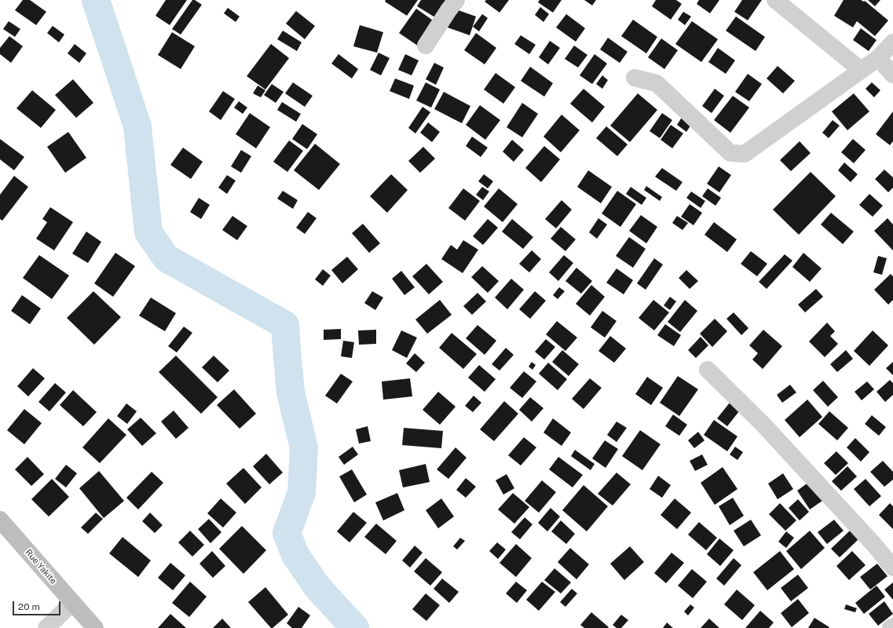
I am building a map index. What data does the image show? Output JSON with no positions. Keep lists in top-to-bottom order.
{
  "streets": {
    "main road": ["Rue Yakite"]
  },
  "scale_bar": "20 m"
}
